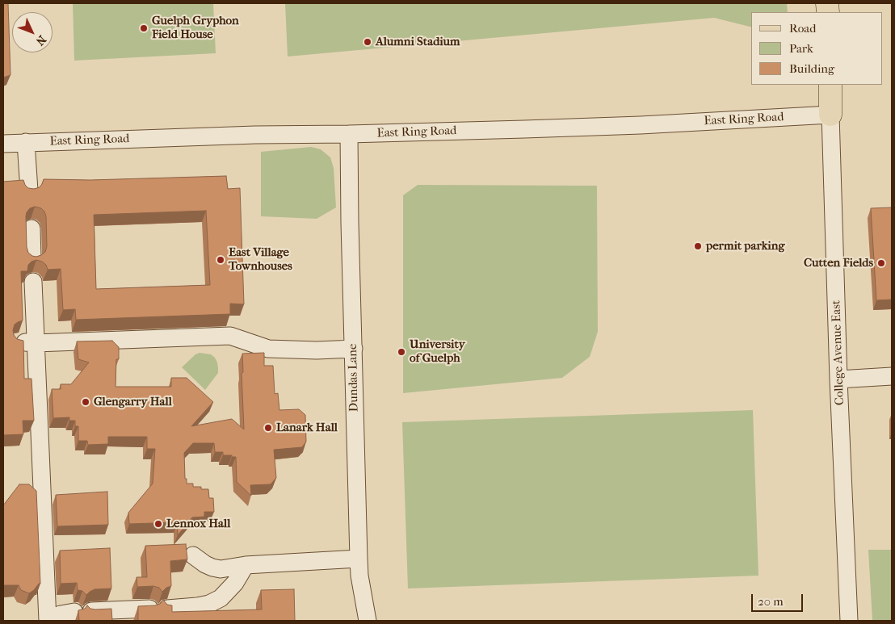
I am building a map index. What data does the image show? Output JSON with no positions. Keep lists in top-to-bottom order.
{
  "streets": {
    "main road": ["College Avenue East"],
    "street": ["East Ring Road", "Dundas Lane"]
  },
  "crossings": [
    ["East Ring Road", "College Avenue East"],
    ["East Ring Road", "Dundas Lane"]
  ],
  "places": [
    "Guelph Gryphon Field House",
    "Alumni Stadium",
    "permit parking",
    "East Village Townhouses",
    "Cutten Fields",
    "University of Guelph",
    "Glengarry Hall",
    "Lanark Hall",
    "Lennox Hall"
  ],
  "legend": ["Road", "Park", "Building"],
  "scale_bar": "20 m",
  "north": "bottom right"
}
